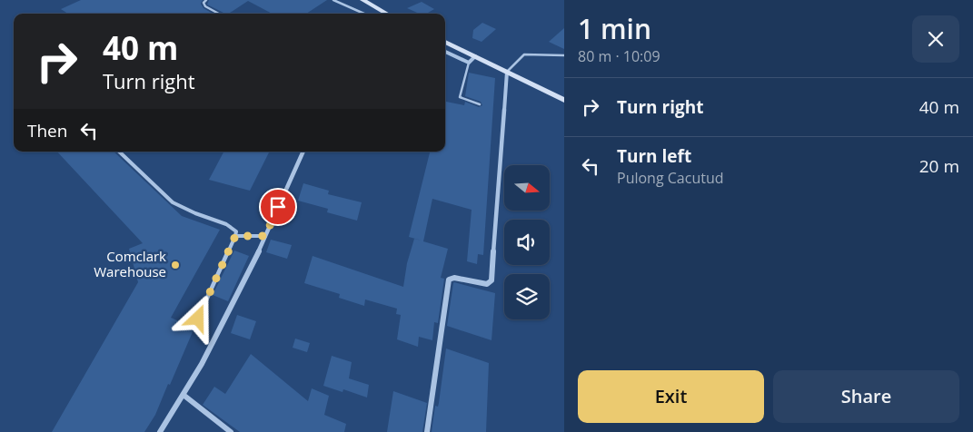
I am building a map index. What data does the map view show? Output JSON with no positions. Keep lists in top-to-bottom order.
{
  "places": ["Comclark Warehouse"],
  "north": "right",
  "page": {
    "heading": ["1 min", "80 m · 10:09"],
    "turn": ["40 m", "Turn right"],
    "list": [
      {
        "name": "Turn right",
        "value": "40 m"
      },
      {
        "name": "Turn left",
        "note": "Pulong Cacutud",
        "value": "20 m"
      }
    ],
    "then": "Then",
    "buttons": ["Exit", "Share"]
  }
}
